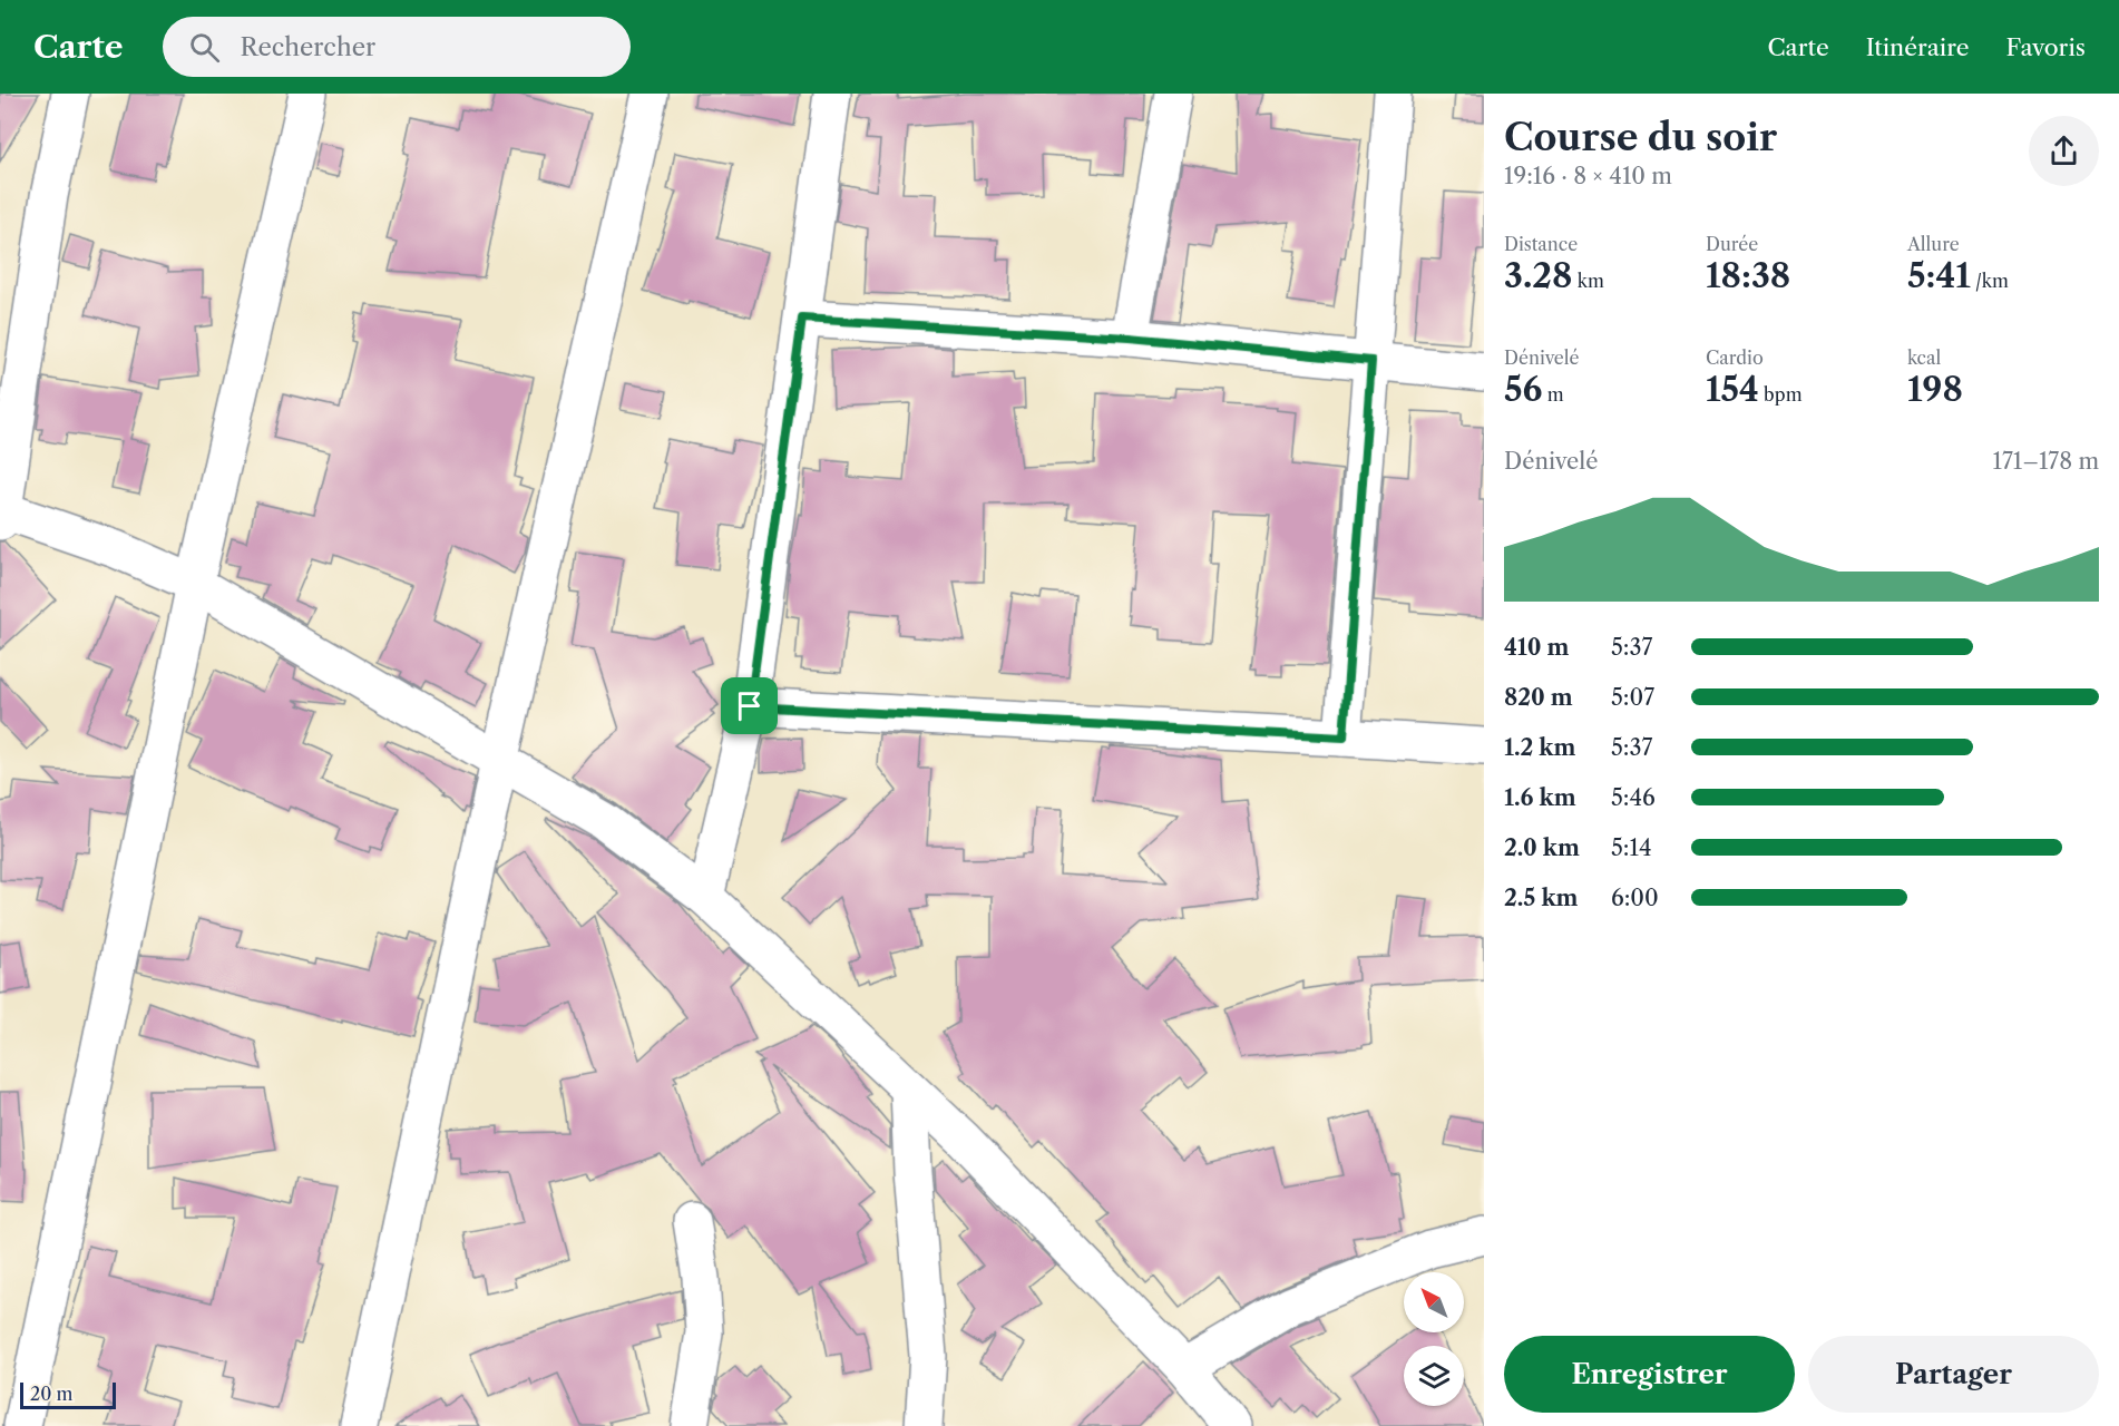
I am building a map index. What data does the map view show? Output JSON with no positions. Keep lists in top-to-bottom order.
{
  "scale_bar": "20 m",
  "north": "top left",
  "page": {
    "header": "Carte",
    "search": "Rechercher",
    "nav": ["Carte", "Itinéraire", "Favoris"],
    "heading": ["Course du soir", "19:16 · 8 × 410 m"],
    "stats": [
      ["Distance", "3.28 km"],
      ["Durée", "18:38"],
      ["Allure", "5:41 /km"],
      ["Dénivelé", "56 m"],
      ["Cardio", "154 bpm"],
      ["kcal", "198"]
    ],
    "chart": ["Dénivelé", "171–178 m"],
    "list": [
      {
        "name": "410 m",
        "note": "5:37"
      },
      {
        "name": "820 m",
        "note": "5:07"
      },
      {
        "name": "1.2 km",
        "note": "5:37"
      },
      {
        "name": "1.6 km",
        "note": "5:46"
      },
      {
        "name": "2.0 km",
        "note": "5:14"
      },
      {
        "name": "2.5 km",
        "note": "6:00"
      }
    ],
    "buttons": ["Enregistrer", "Partager"],
    "scale": "20 m"
  }
}
